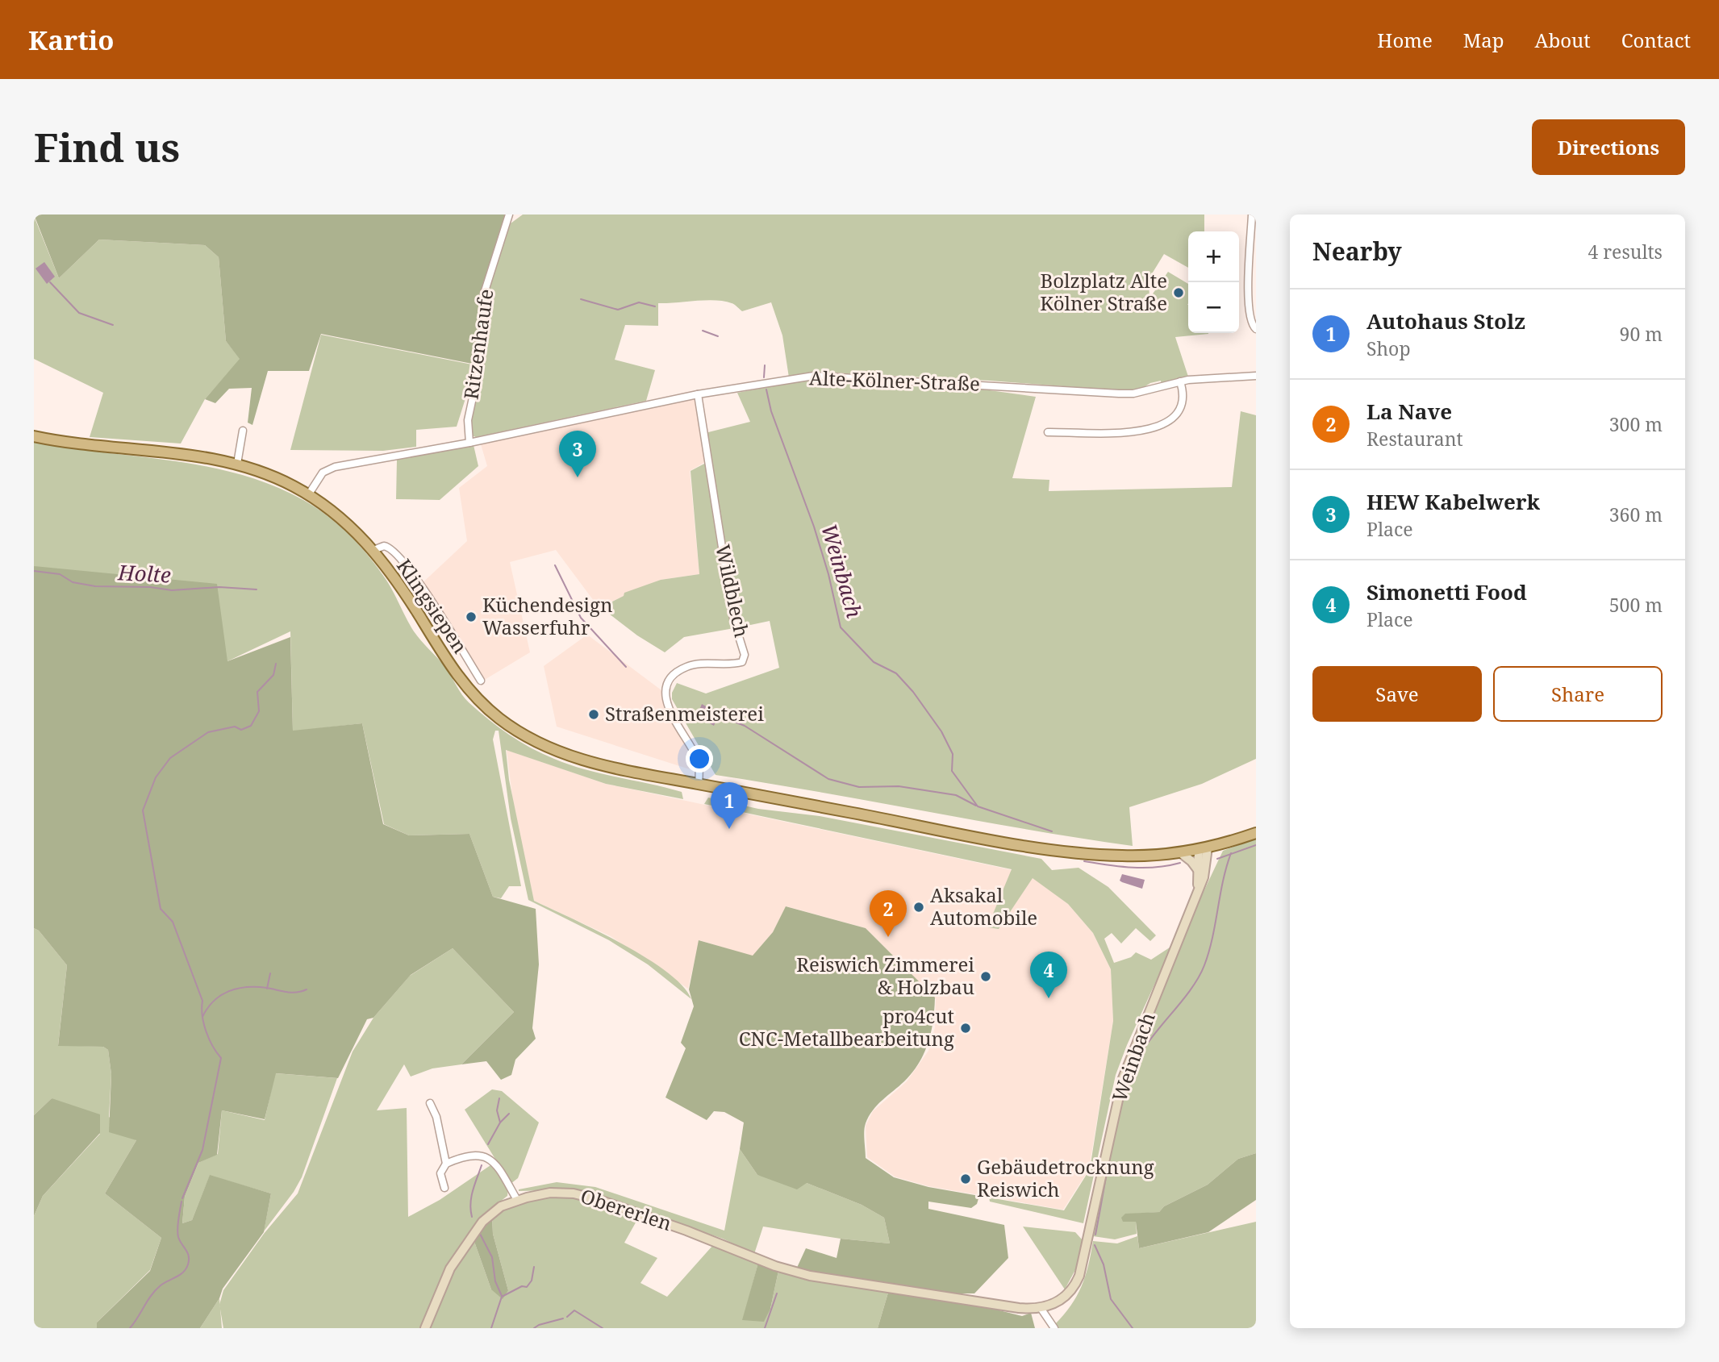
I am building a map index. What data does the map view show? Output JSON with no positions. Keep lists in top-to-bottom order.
{
  "streets": {
    "main road": ["Weinbach", "Obererlen"],
    "street": [
      "Ritzenhaufe",
      "Alte-Kölner-Straße",
      "Wildblech",
      "Klingsiepen"
    ]
  },
  "crossings": [
    ["Ritzenhaufe", "Alte-Kölner-Straße"],
    ["Alte-Kölner-Straße", "Wildblech"],
    ["Weinbach", "Obererlen"]
  ],
  "water": ["Weinbach", "Holte"],
  "places": [
    "Bolzplatz Alte Kölner Straße",
    "Küchendesign Wasserfuhr",
    "Straßenmeisterei",
    "Aksakal Automobile",
    "Reiswich Zimmerei & Holzbau",
    "pro4cut CNC-Metallbearbeitung",
    "Gebäudetrocknung Reiswich"
  ],
  "page": {
    "header": "Kartio",
    "nav": [
      "Home",
      "Map",
      "About",
      "Contact"
    ],
    "buttons": [
      "Directions",
      ["Save", "Share"]
    ],
    "title": "Find us",
    "heading": ["Nearby", "4 results"],
    "map_buttons": ["+", "−"],
    "list": [
      {
        "mark": "1",
        "name": "Autohaus Stolz",
        "note": "Shop",
        "value": "90 m"
      },
      {
        "mark": "2",
        "name": "La Nave",
        "note": "Restaurant",
        "value": "300 m"
      },
      {
        "mark": "3",
        "name": "HEW Kabelwerk",
        "note": "Place",
        "value": "360 m"
      },
      {
        "mark": "4",
        "name": "Simonetti Food",
        "note": "Place",
        "value": "500 m"
      }
    ],
    "pins": [
      "3",
      "1",
      "2",
      "4"
    ]
  }
}
